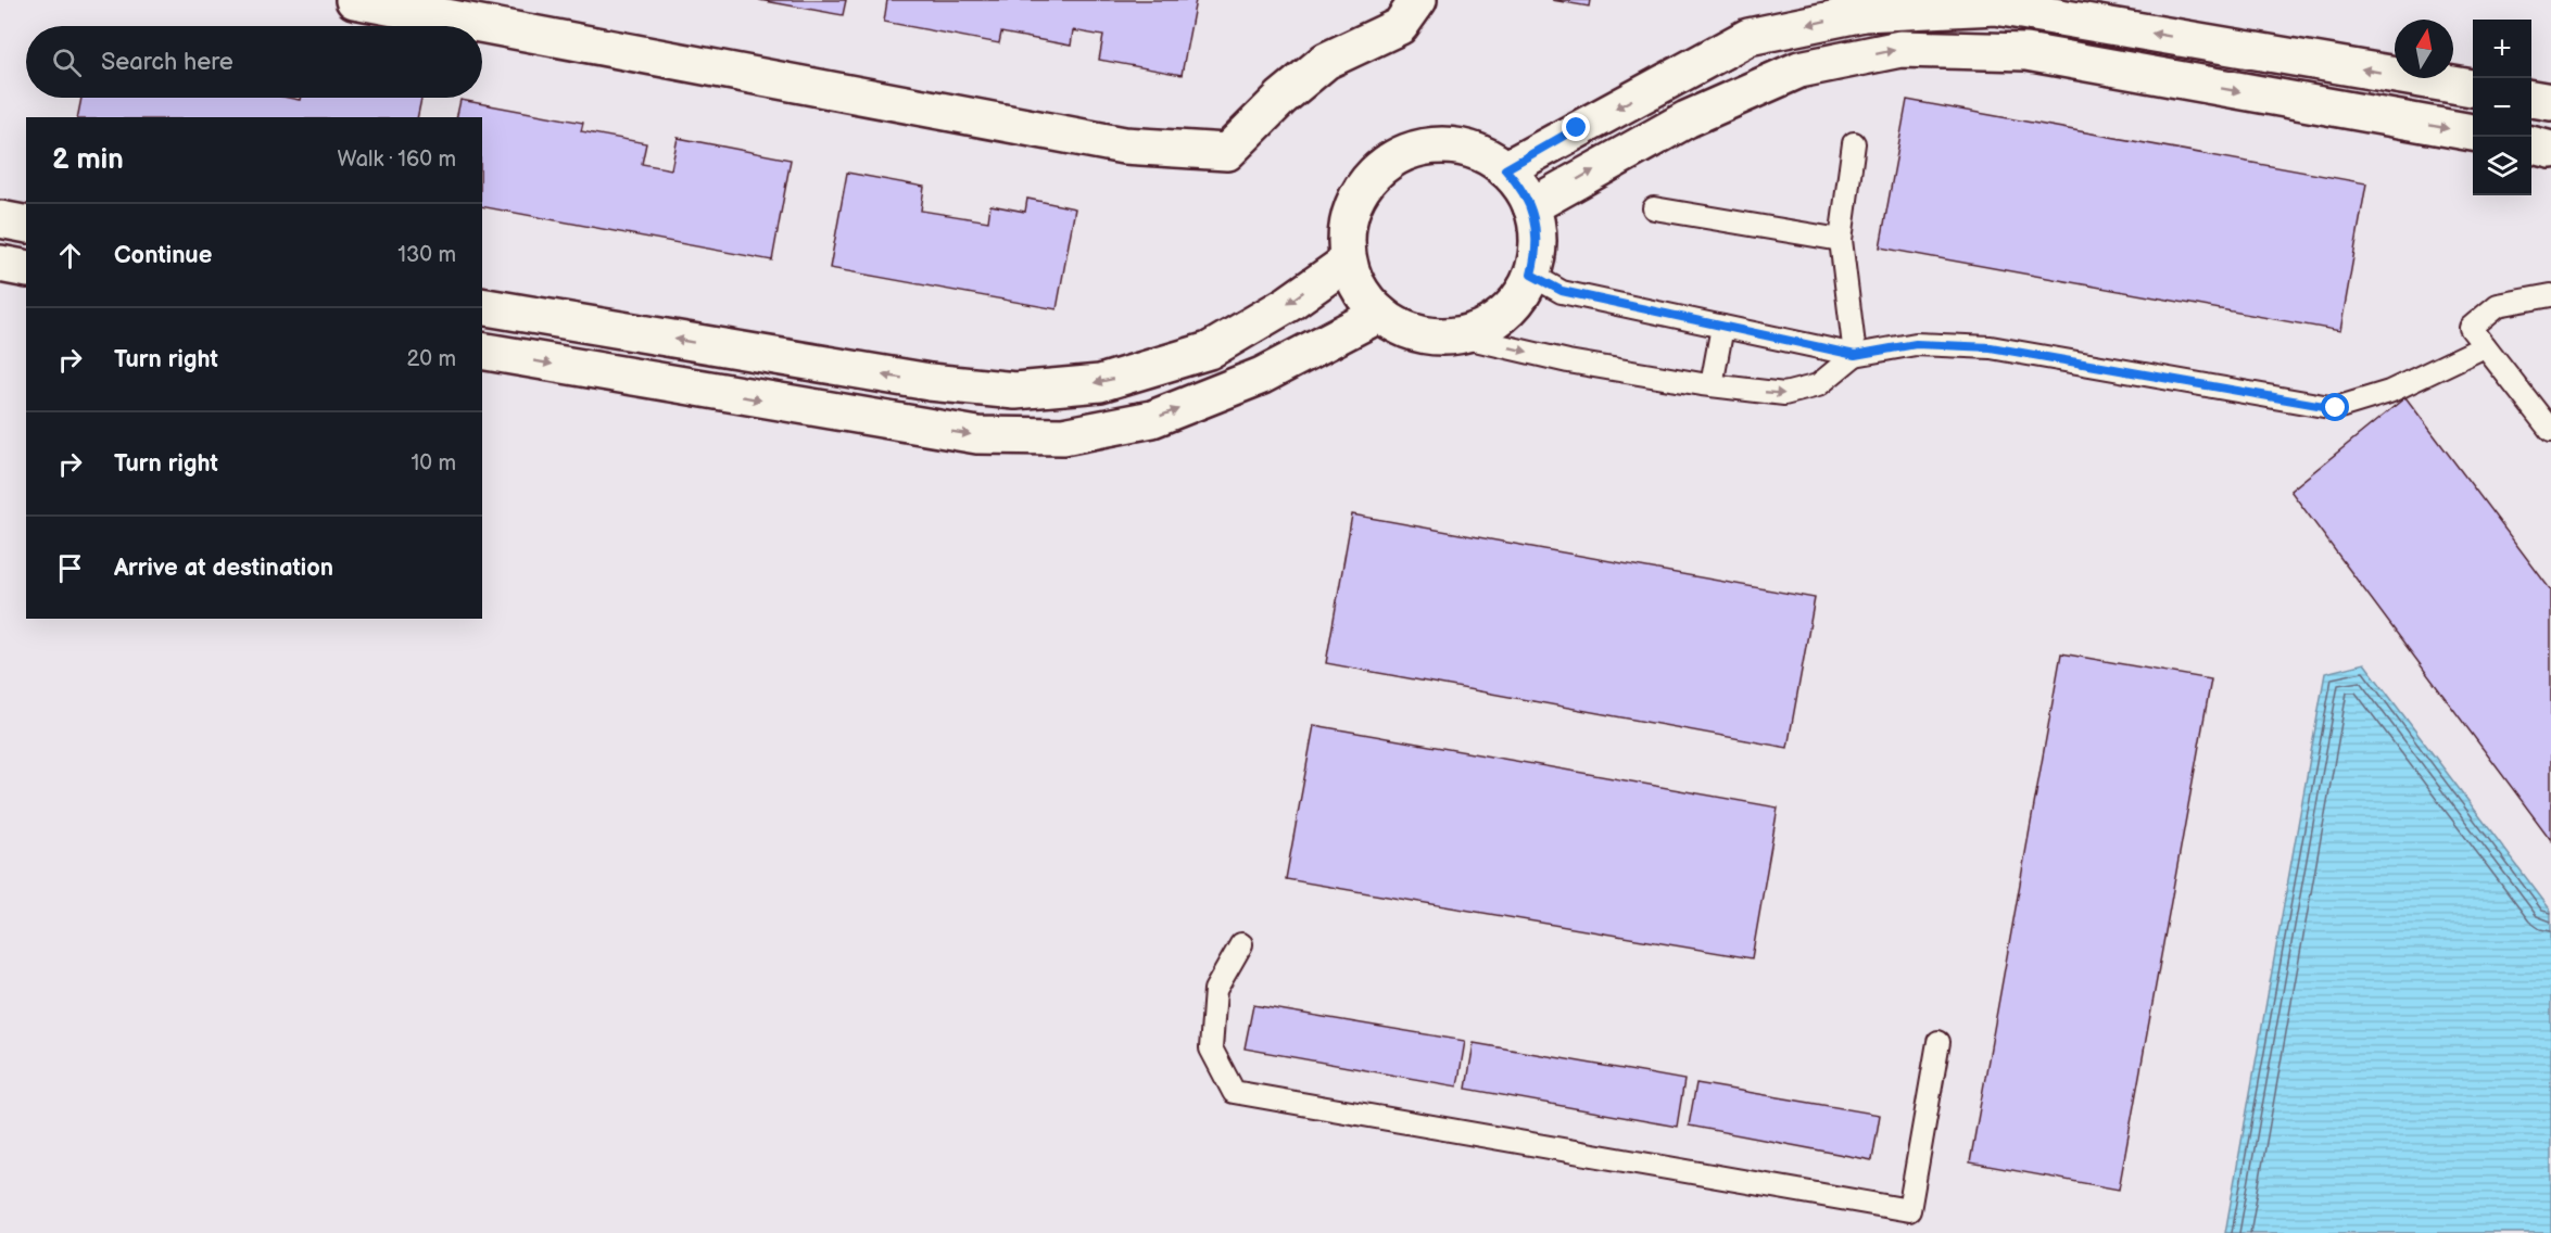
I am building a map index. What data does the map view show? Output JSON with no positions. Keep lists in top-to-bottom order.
{
  "north": "top",
  "page": {
    "map_buttons": ["+", "−"],
    "search": "Search here",
    "heading": ["2 min", "Walk · 160 m"],
    "list": [
      ["Continue", "130 m"],
      ["Turn right", "20 m"],
      ["Turn right", "10 m"],
      "Arrive at destination"
    ]
  }
}
